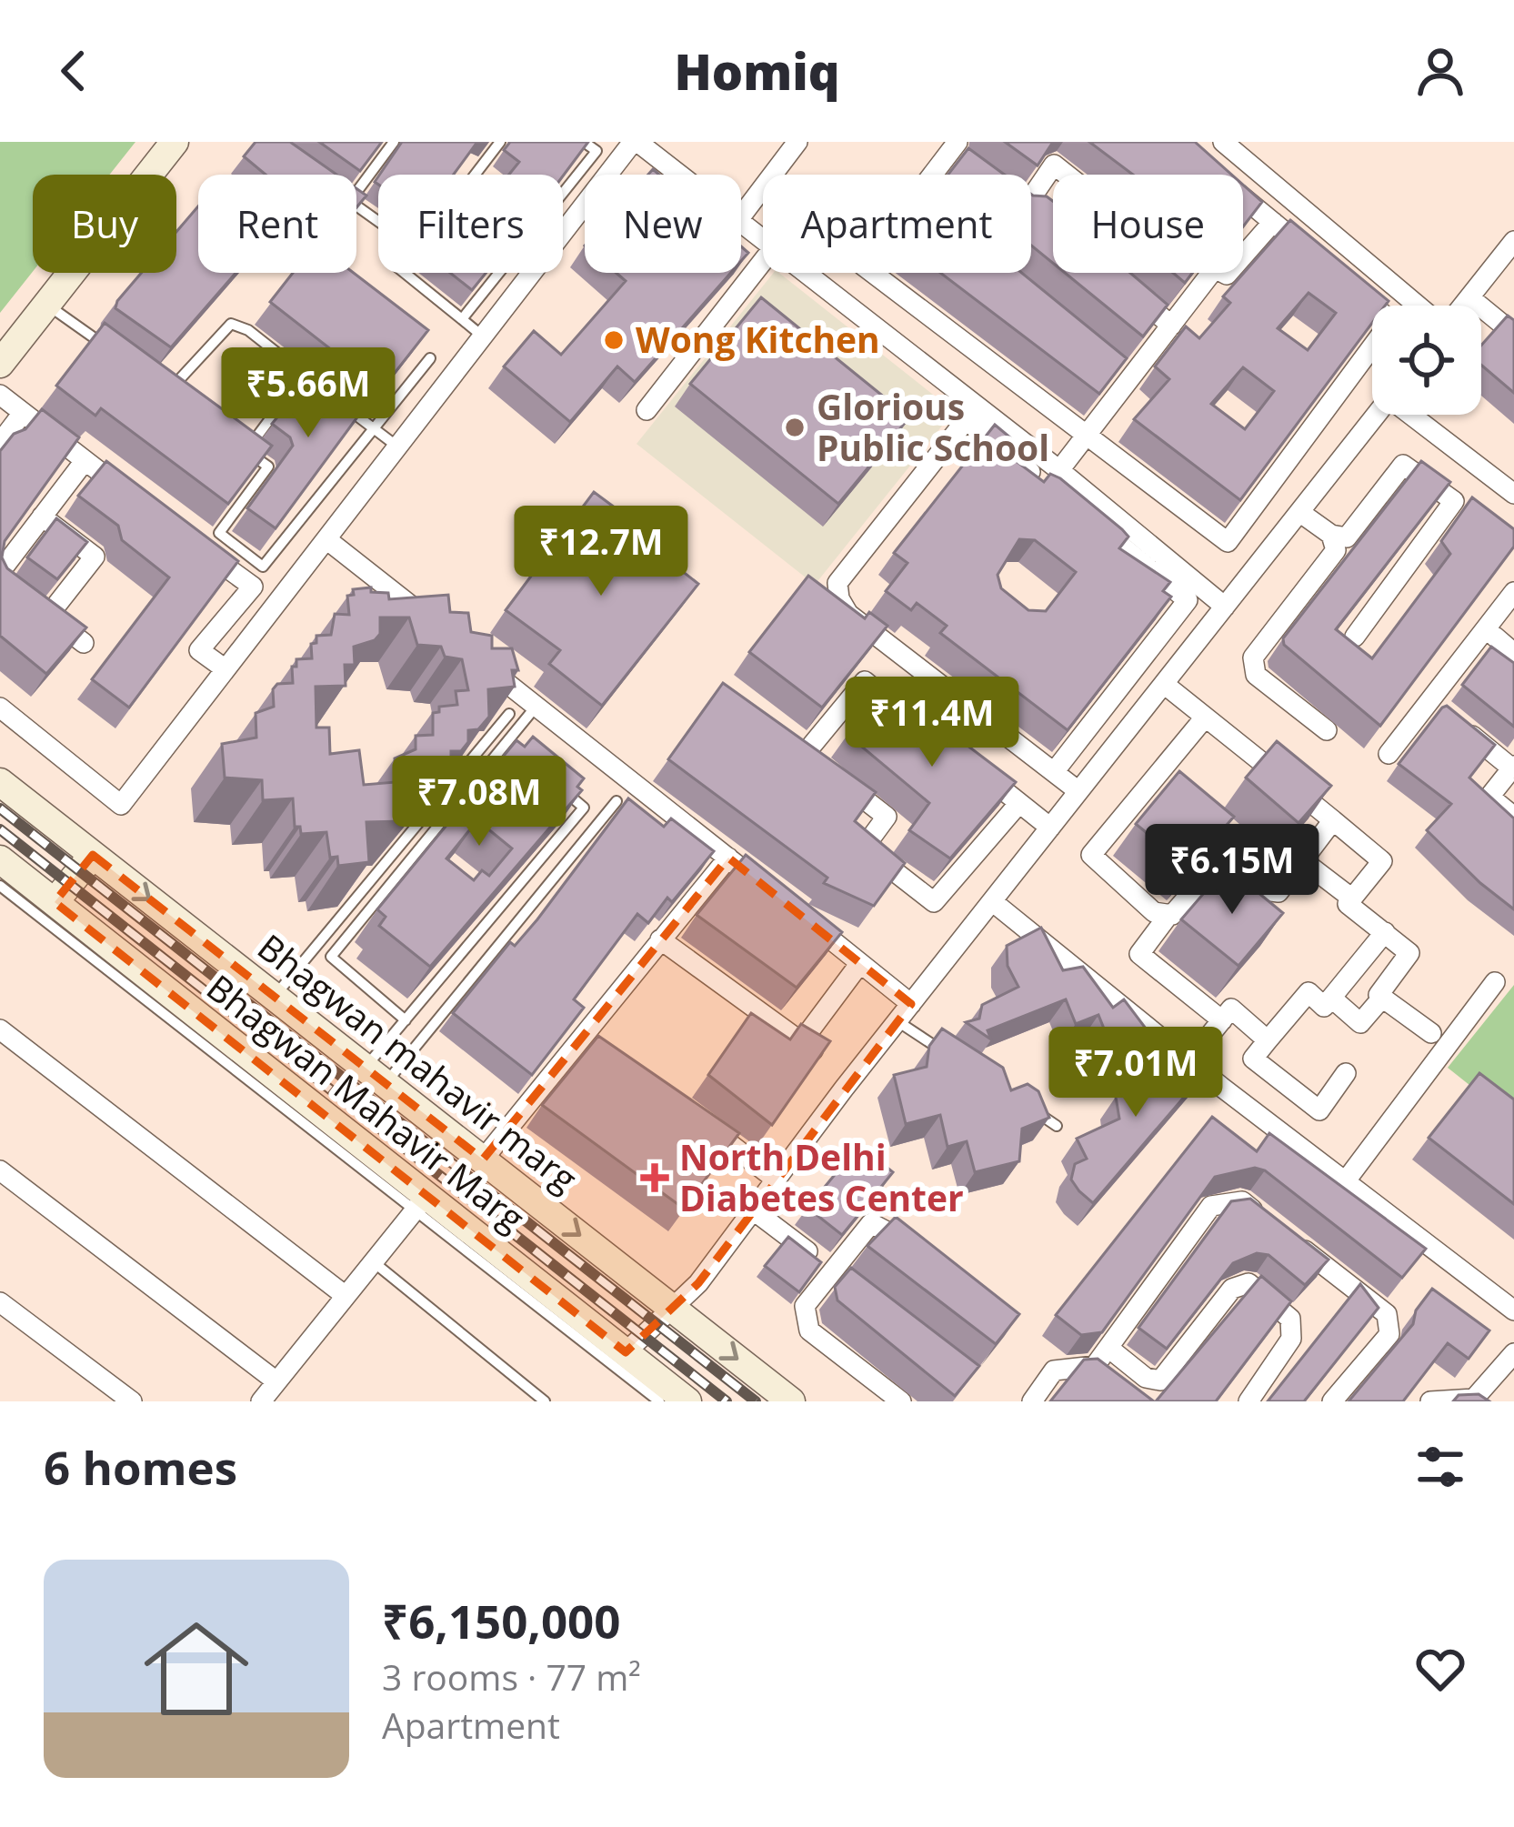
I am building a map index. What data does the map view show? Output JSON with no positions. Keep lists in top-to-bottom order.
{
  "streets": {
    "main road": ["Bhagwan mahavir marg", "Bhagwan Mahavir Marg"]
  },
  "one_way": ["Bhagwan mahavir marg"],
  "places": {
    "other": ["Wong Kitchen", "Glorious Public School"],
    "health": ["North Delhi Diabetes Center"]
  },
  "page": {
    "header": "Homiq",
    "chip": [
      "Buy",
      "Rent",
      "Filters",
      "New",
      "Apartment",
      "House"
    ],
    "price": [
      "₹5.66M",
      "₹12.7M",
      "₹11.4M",
      "₹7.08M",
      "₹6.15M",
      "₹7.01M"
    ],
    "heading": "6 homes",
    "list": [
      {
        "name": "₹6,150,000",
        "note": "3 rooms · 77 m² · Apartment"
      }
    ]
  }
}
